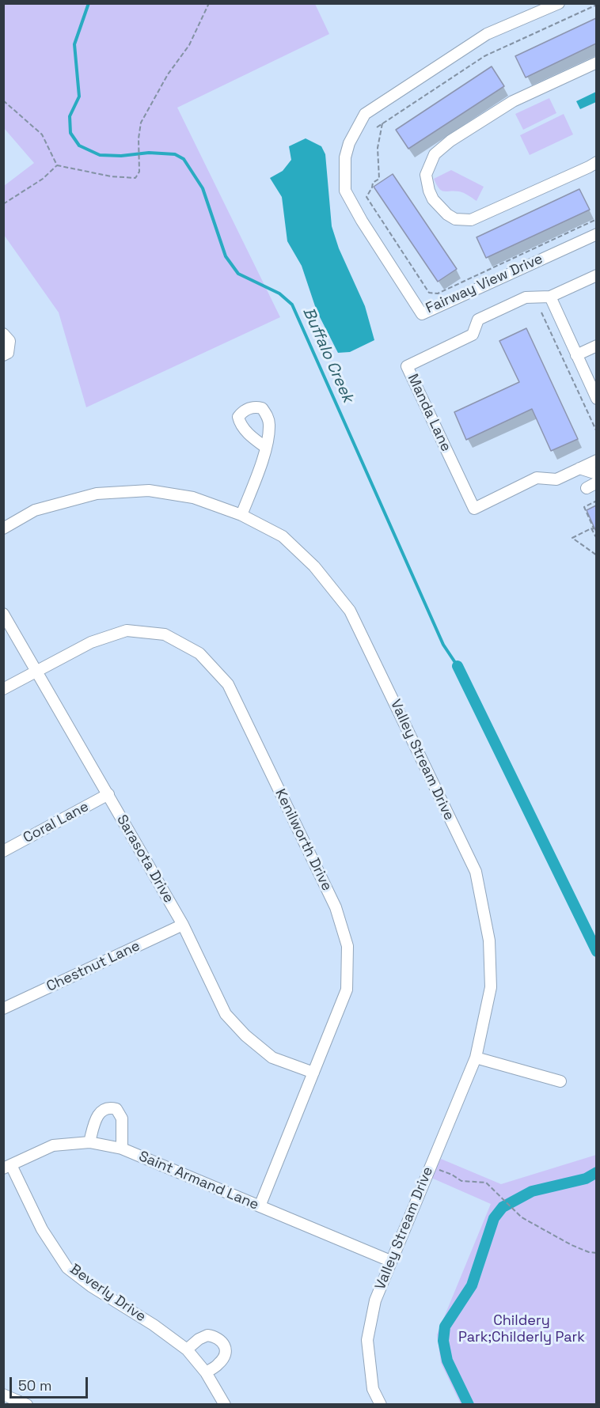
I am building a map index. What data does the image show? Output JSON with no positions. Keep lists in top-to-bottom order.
{
  "streets": {
    "street": [
      "Fairway View Drive",
      "Manda Lane",
      "Valley Stream Drive",
      "Coral Lane",
      "Kenilworth Drive",
      "Sarasota Drive",
      "Chestnut Lane",
      "Saint Armand Lane",
      "Beverly Drive"
    ]
  },
  "crossings": [
    ["Valley Stream Drive", "Saint Armand Lane"],
    ["Coral Lane", "Sarasota Drive"],
    ["Kenilworth Drive", "Sarasota Drive"],
    ["Kenilworth Drive", "Saint Armand Lane"],
    ["Sarasota Drive", "Chestnut Lane"],
    ["Saint Armand Lane", "Beverly Drive"]
  ],
  "water": ["Buffalo Creek"],
  "parks": ["Childery Park;Childerly Park"],
  "scale_bar": "50 m"
}
